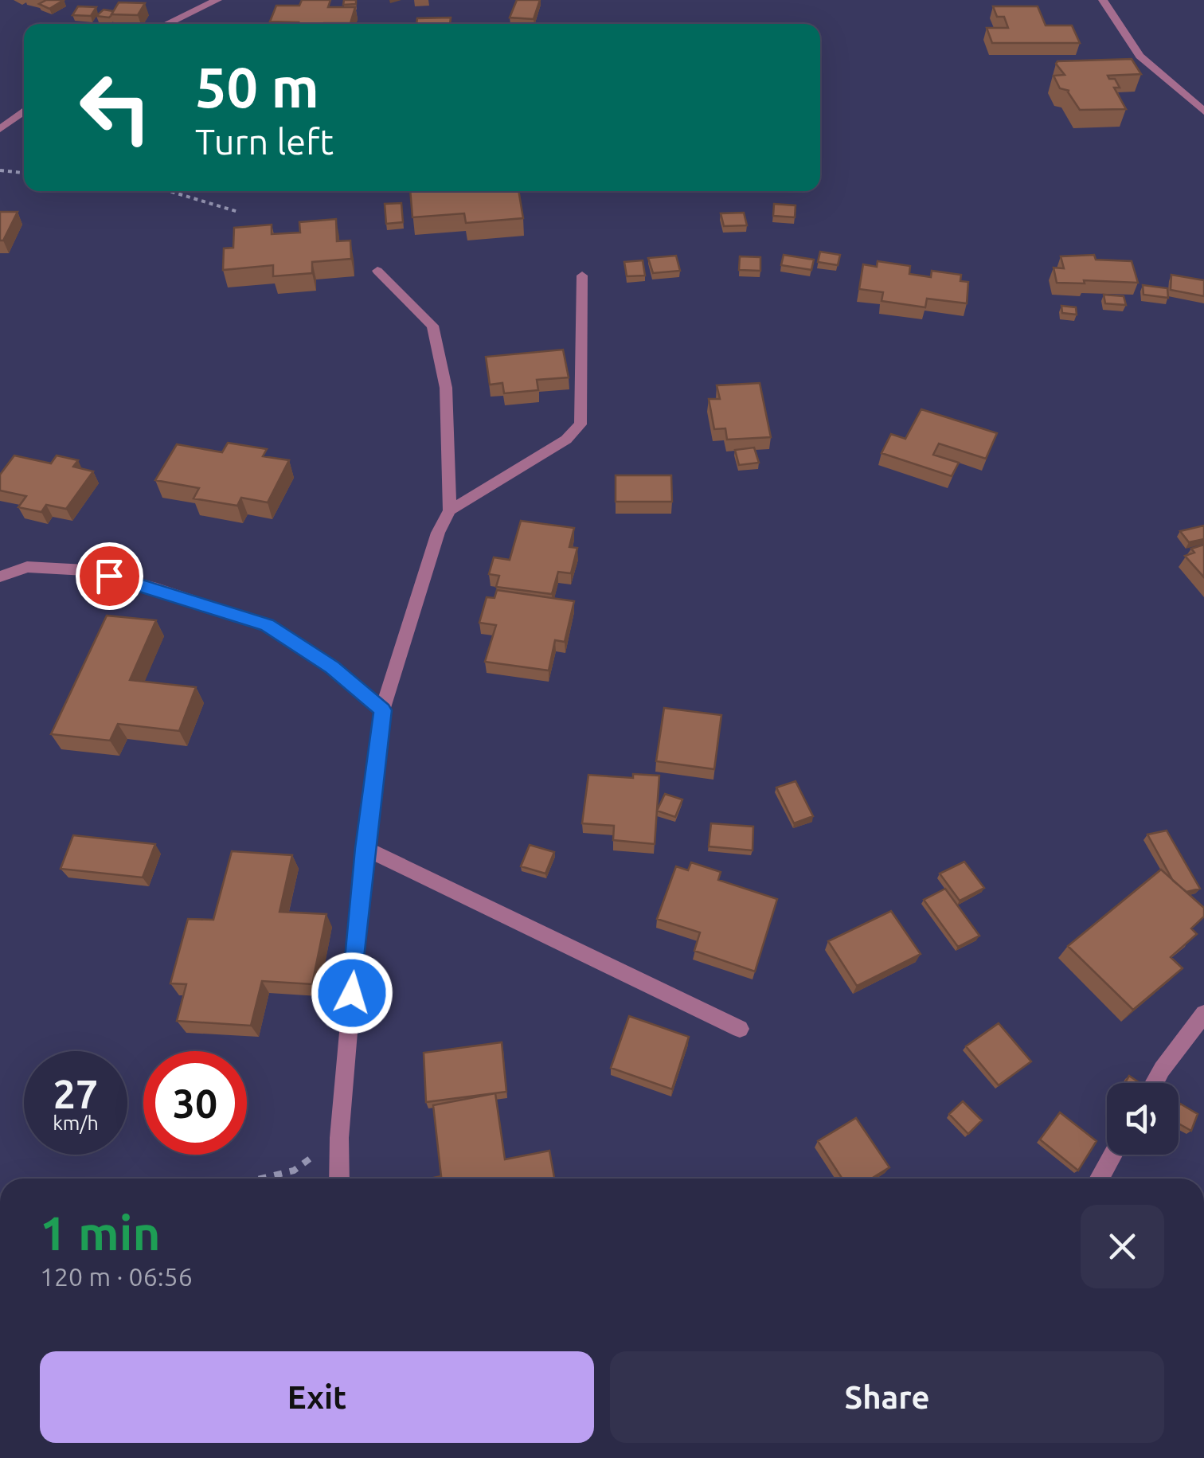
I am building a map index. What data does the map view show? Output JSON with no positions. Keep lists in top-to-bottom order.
{
  "page": {
    "turn": ["50 m", "Turn left"],
    "speed": "27 km/h",
    "limit": "30",
    "heading": ["1 min", "120 m · 06:56"],
    "buttons": ["Exit", "Share"]
  }
}
